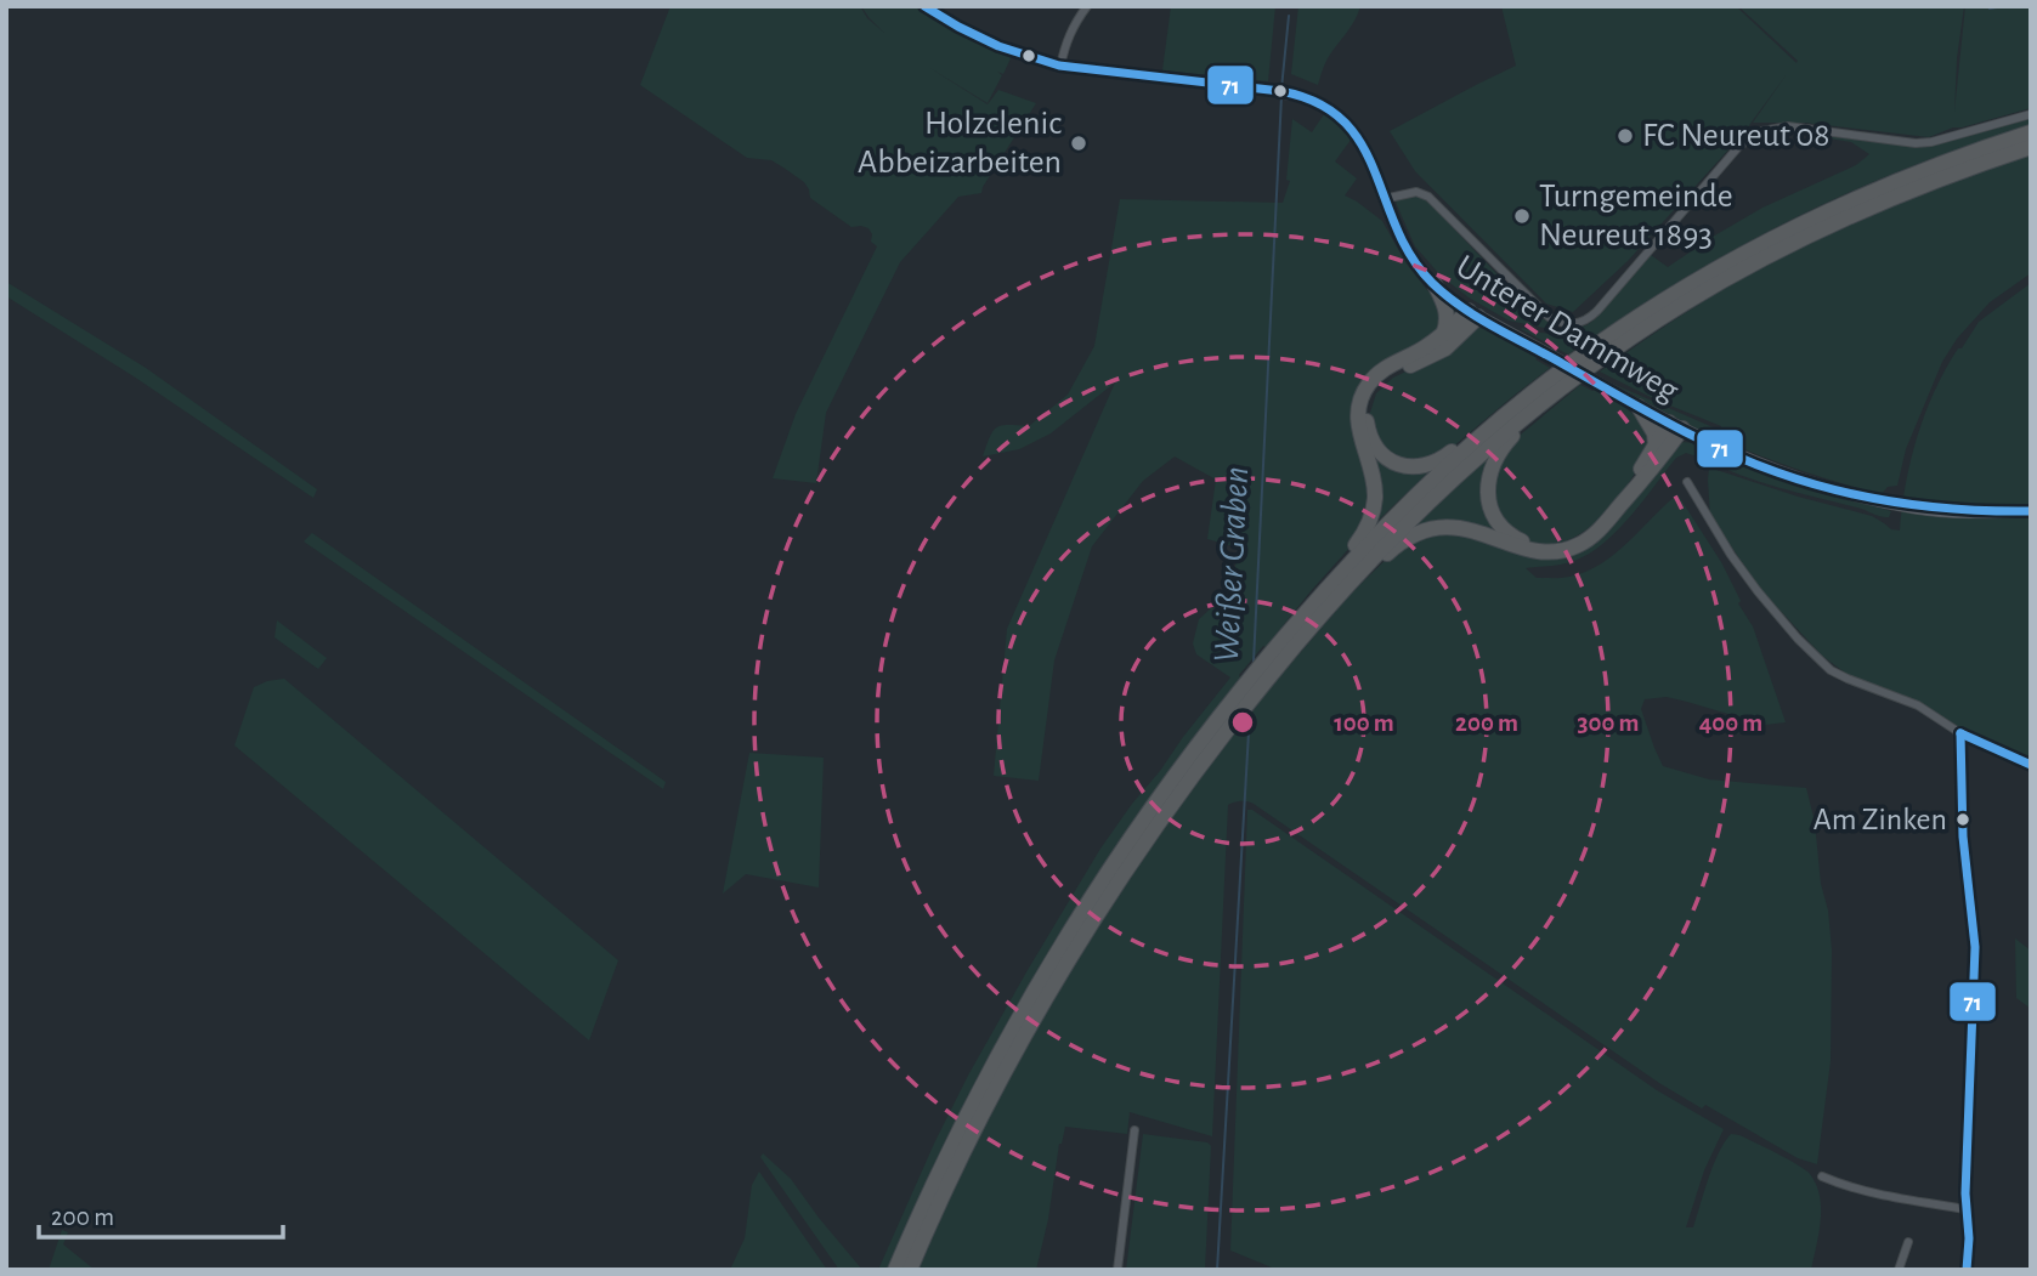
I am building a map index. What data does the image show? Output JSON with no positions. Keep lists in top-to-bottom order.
{
  "streets": {
    "main road": ["Unterer Dammweg"]
  },
  "water": ["Weißer Graben"],
  "places": [
    "FC Neureut 08",
    "Holzclenic Abbeizarbeiten",
    "Turngemeinde Neureut 1893",
    "Am Zinken"
  ],
  "lines": ["transit line 71"],
  "scale_bar": "200 m",
  "rings": [
    "100 m",
    "200 m",
    "300 m",
    "400 m"
  ]
}
